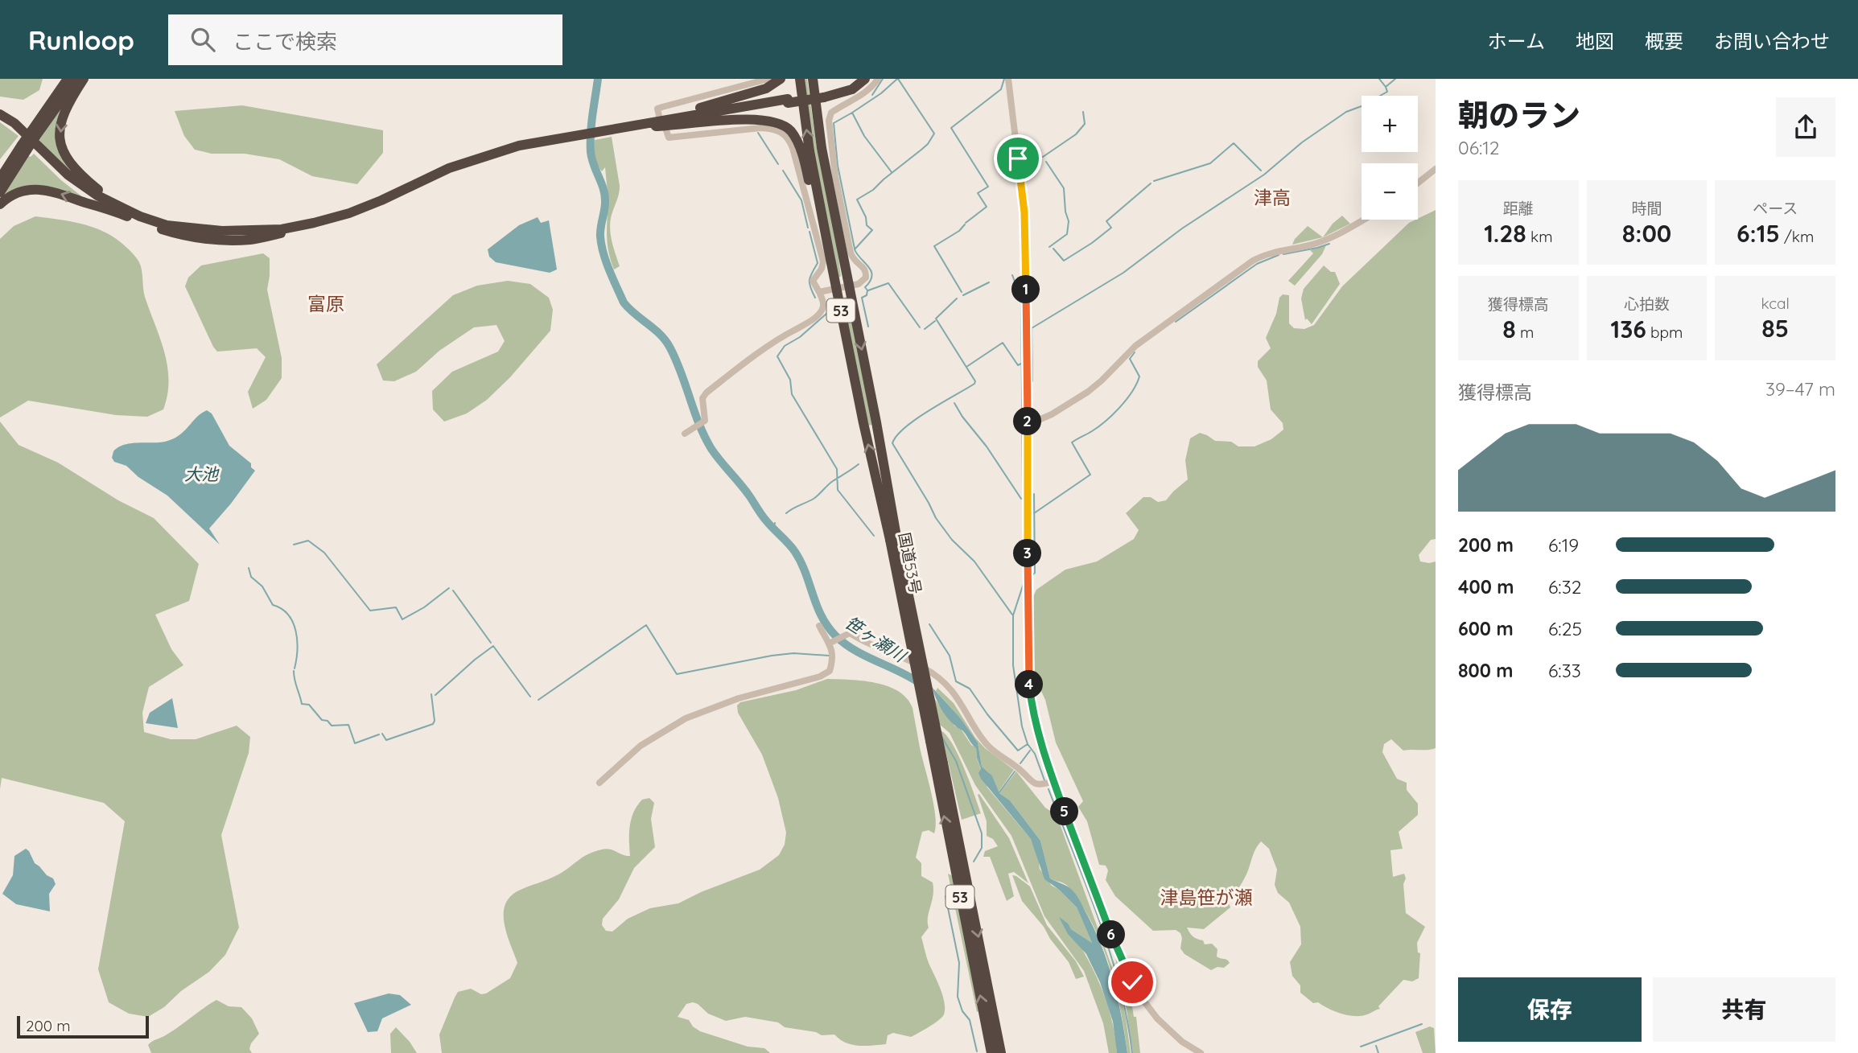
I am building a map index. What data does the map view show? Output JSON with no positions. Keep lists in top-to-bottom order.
{
  "streets": {
    "highway": ["53", "国道53号"]
  },
  "districts": ["津高", "富原", "津島笹が瀬"],
  "water": ["大池", "笹ヶ瀬川"],
  "scale_bar": "200 m",
  "page": {
    "header": "Runloop",
    "search": "ここで検索",
    "nav": [
      "ホーム",
      "地図",
      "概要",
      "お問い合わせ"
    ],
    "heading": ["朝のラン", "06:12"],
    "map_buttons": ["+", "−"],
    "stats": [
      ["距離", "1.28 km"],
      ["時間", "8:00"],
      ["ペース", "6:15 /km"],
      ["獲得標高", "8 m"],
      ["心拍数", "136 bpm"],
      ["kcal", "85"]
    ],
    "pins": [
      "1",
      "2",
      "3",
      "4",
      "5",
      "6"
    ],
    "chart": ["獲得標高", "39–47 m"],
    "list": [
      {
        "name": "200 m",
        "note": "6:19"
      },
      {
        "name": "400 m",
        "note": "6:32"
      },
      {
        "name": "600 m",
        "note": "6:25"
      },
      {
        "name": "800 m",
        "note": "6:33"
      }
    ],
    "buttons": ["保存", "共有"],
    "scale": "200 m"
  }
}
